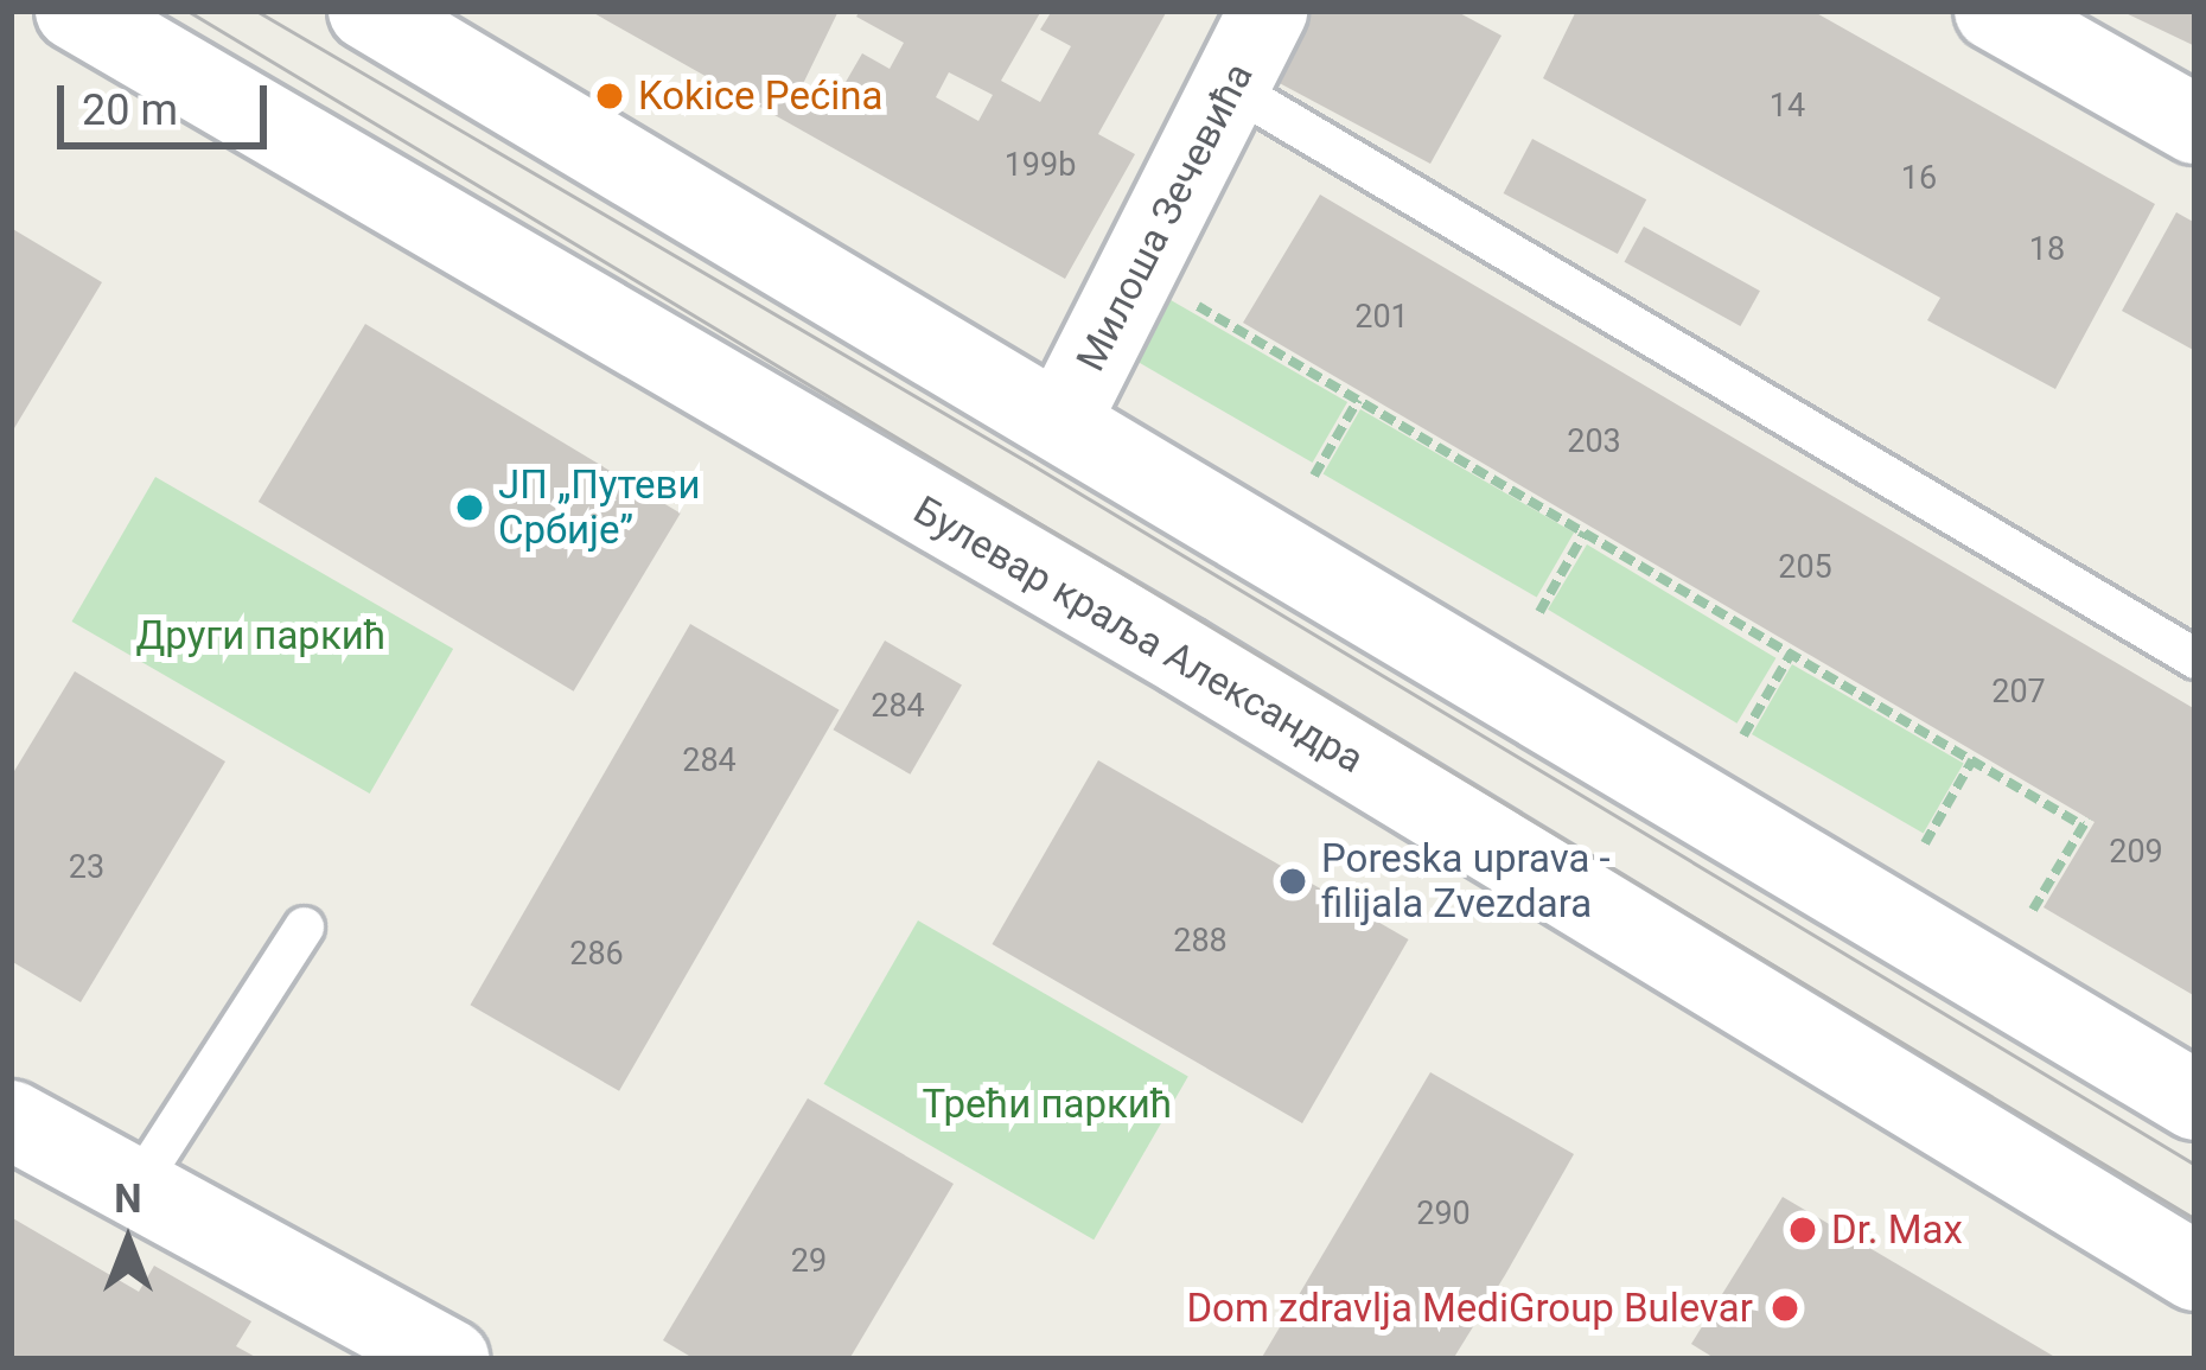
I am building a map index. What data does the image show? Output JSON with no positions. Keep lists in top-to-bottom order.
{
  "streets": {
    "main road": ["Милоша Зечевића", "Булевар краља Александра"]
  },
  "parks": ["Други паркић", "Трећи паркић"],
  "places": [
    "Kokice Pećina",
    "ЈП „Путеви Србије”",
    "Poreska uprava - filijala Zvezdara",
    "Dr. Max",
    "Dom zdravlja MediGroup Bulevar"
  ],
  "house_numbers": [
    "14",
    "199b",
    "16",
    "18",
    "201",
    "203",
    "205",
    "207",
    "284",
    "284",
    "209",
    "23",
    "288",
    "286",
    "290",
    "29"
  ],
  "scale_bar": "20 m",
  "north": "top"
}
